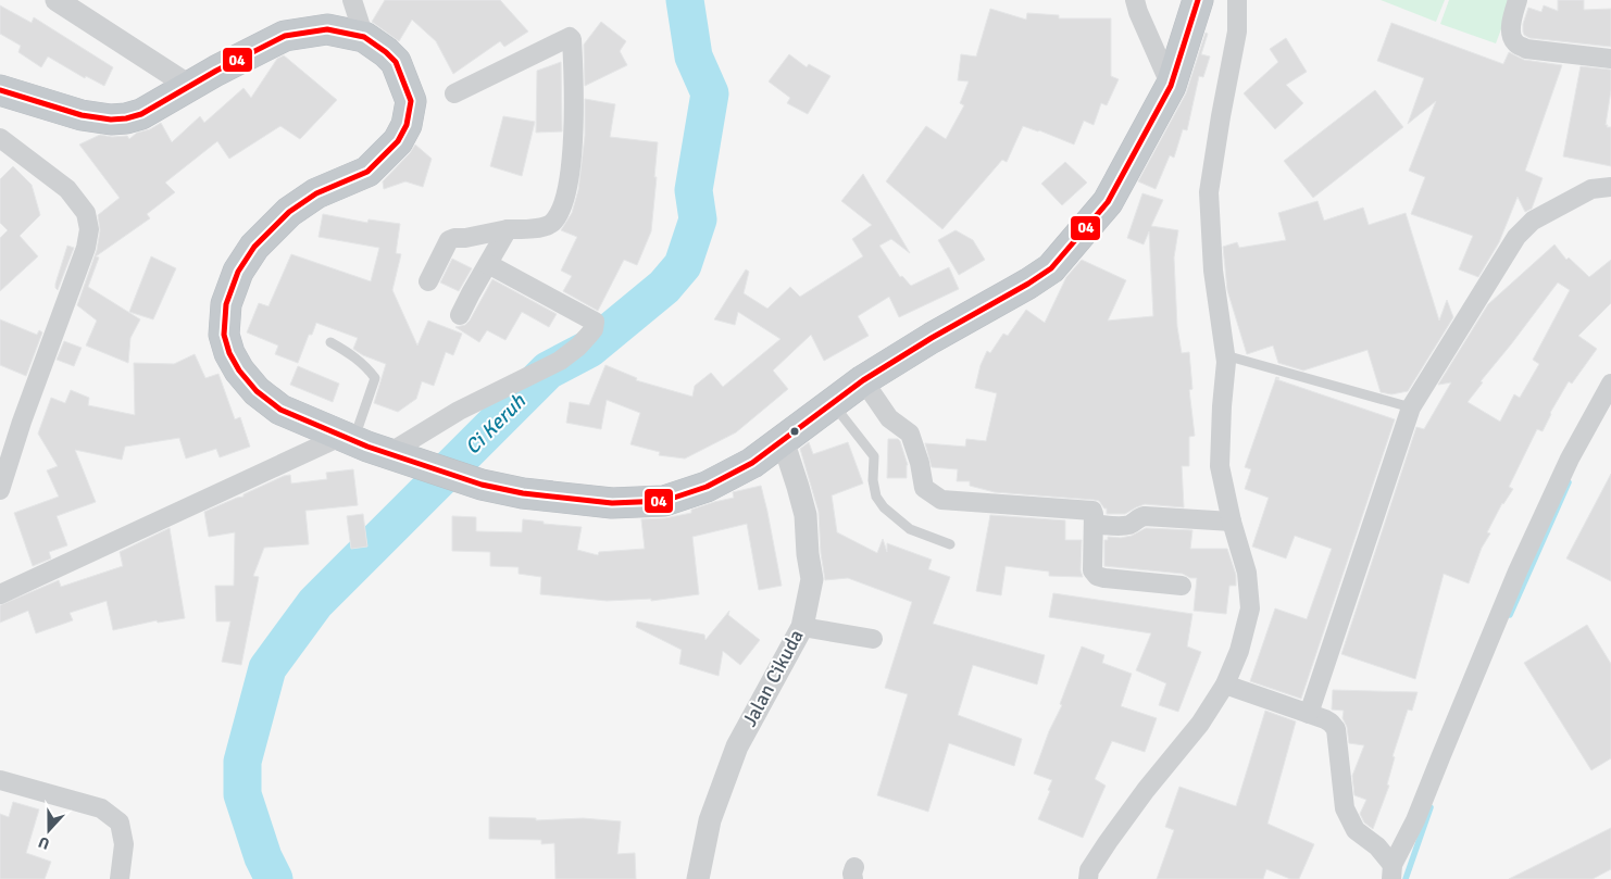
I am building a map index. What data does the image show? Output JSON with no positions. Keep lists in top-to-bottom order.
{
  "streets": {
    "street": ["Jalan Cikuda"]
  },
  "water": ["Ci Keruh"],
  "lines": ["transit line 04"],
  "north": "bottom"
}
